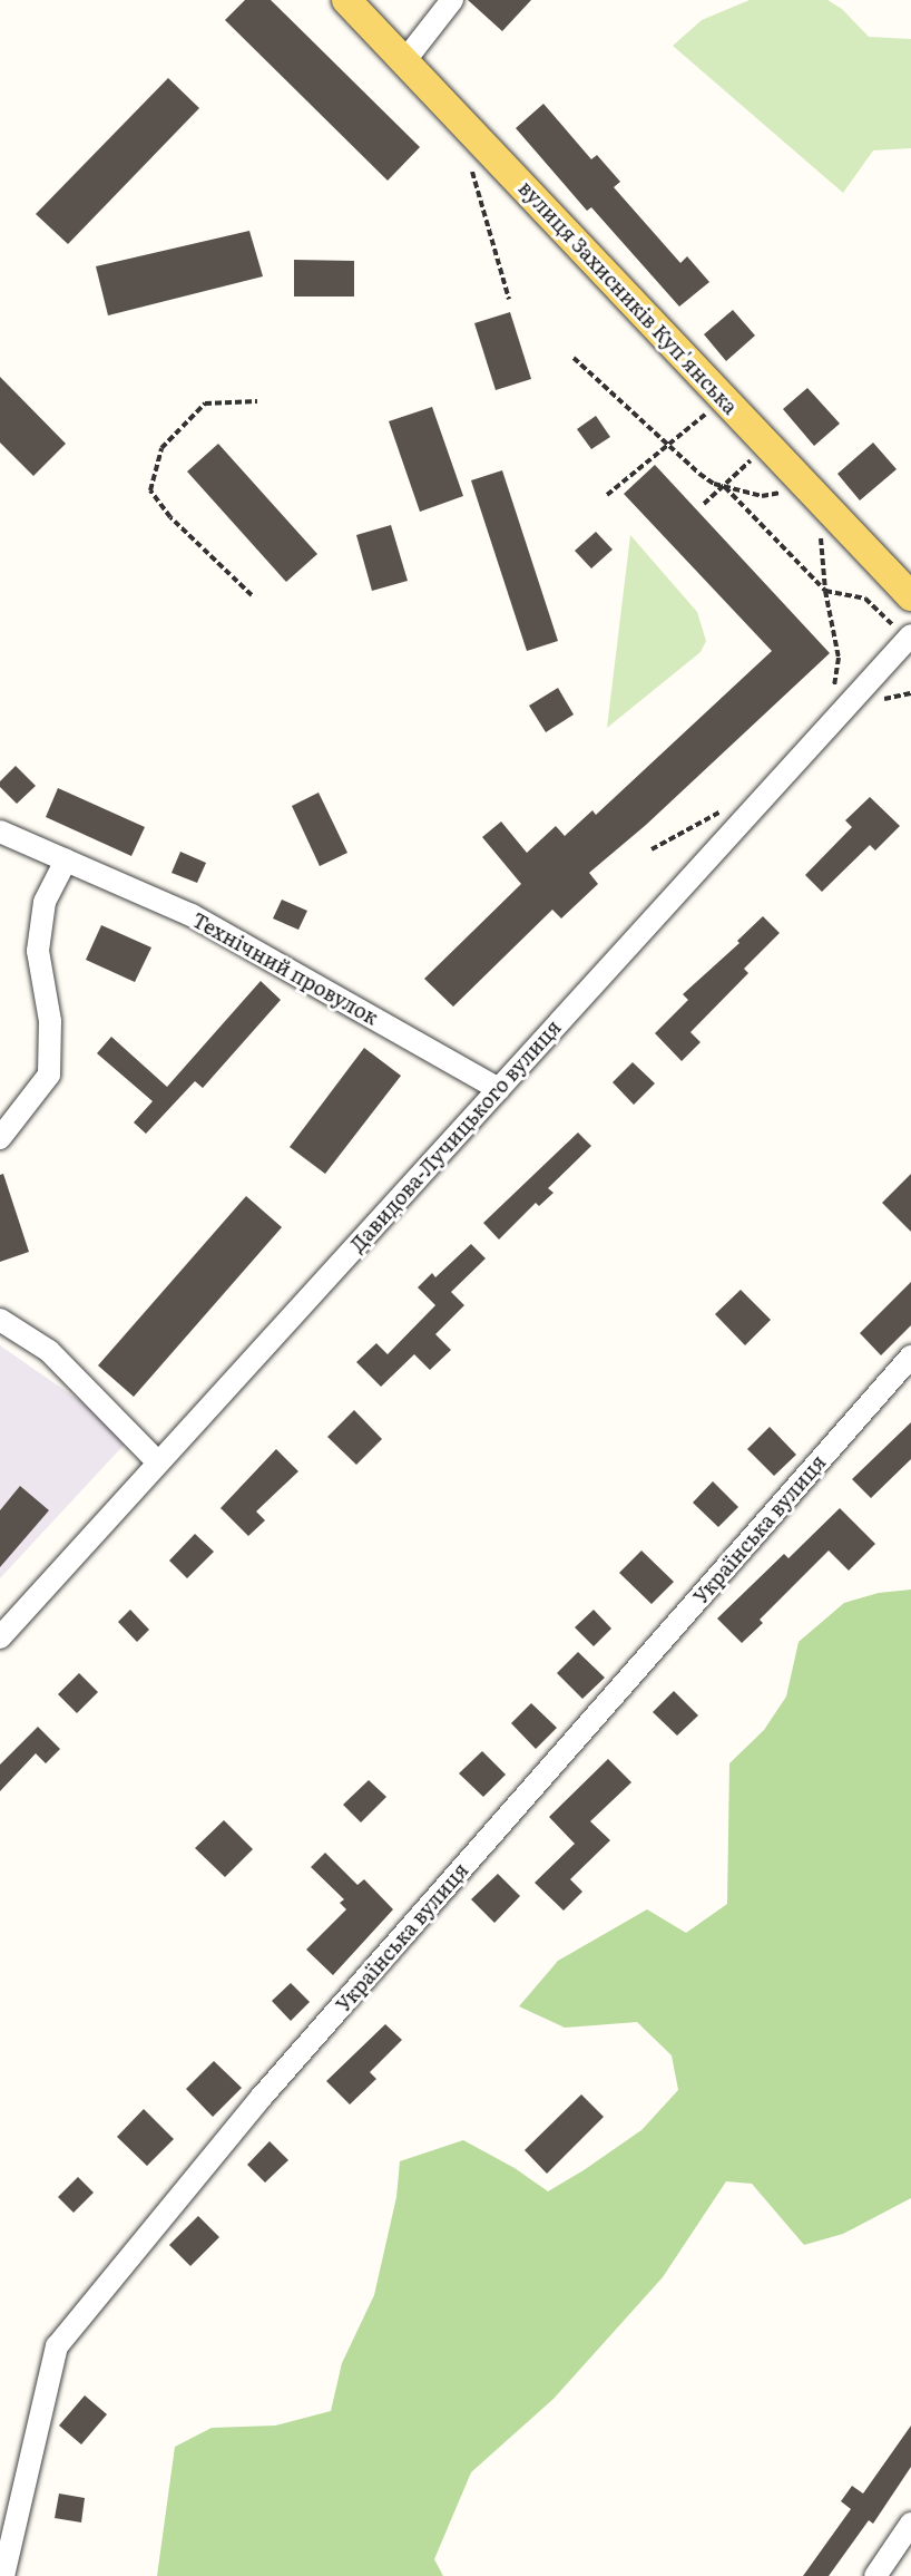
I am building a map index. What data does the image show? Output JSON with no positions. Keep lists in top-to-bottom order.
{
  "streets": {
    "main road": ["вулиця Захисників Куп'янська"],
    "street": ["Технічний провулок", "Давидова-Лучицького вулиця", "Українська вулиця"]
  },
  "crossings": [
    ["Технічний провулок", "Давидова-Лучицького вулиця"]
  ]
}
